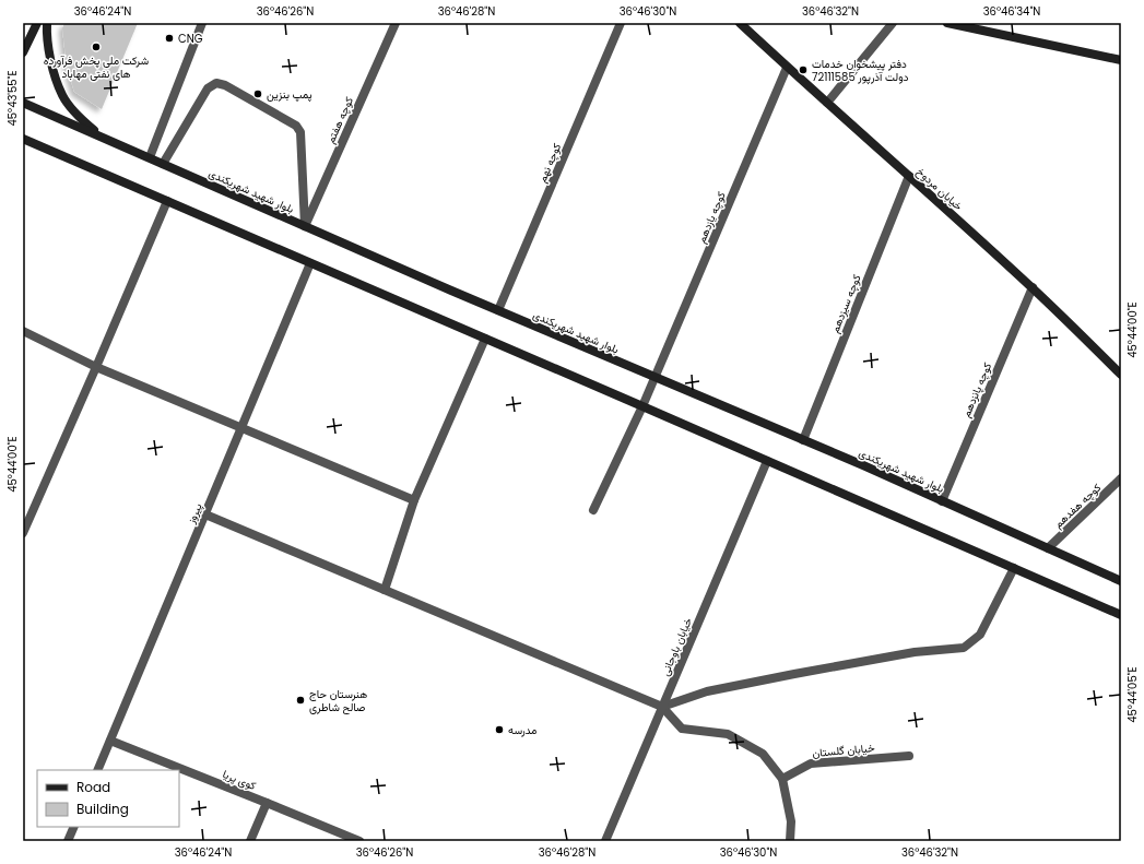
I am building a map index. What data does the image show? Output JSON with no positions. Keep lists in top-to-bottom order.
{
  "streets": {
    "main road": ["خیابان مردوخ", "بلوار شهید شهریکندی"],
    "street": [
      "کوچه هفتم",
      "کوچه نهم",
      "کوچه یازدهم",
      "کوچه سیزدهم",
      "کوچه پانزدهم",
      "کوچه هفدهم",
      "پیروز",
      "خیابان باوجانی",
      "خیابان گلستان",
      "کوی پریا"
    ]
  },
  "crossings": [
    ["کوچه هفتم", "بلوار شهید شهریکندی"],
    ["کوچه نهم", "بلوار شهید شهریکندی"],
    ["خیابان مردوخ", "کوچه یازدهم"],
    ["خیابان مردوخ", "کوچه سیزدهم"],
    ["خیابان مردوخ", "کوچه پانزدهم"],
    ["بلوار شهید شهریکندی", "کوچه یازدهم"],
    ["بلوار شهید شهریکندی", "کوچه سیزدهم"],
    ["بلوار شهید شهریکندی", "کوچه پانزدهم"],
    ["بلوار شهید شهریکندی", "کوچه هفدهم"],
    ["پیروز", "کوی پریا"]
  ],
  "places": [
    "CNG",
    "شرکت ملی پخش فرآورده های نفتی مهاباد",
    "دفتر پیشخوان خدمات دولت آذرپور 72111585",
    "پمپ بنزین",
    "هنرستان حاج صالح شاطری",
    "مدرسه"
  ],
  "legend": ["Road", "Building"],
  "coordinates": [
    "36°46'24\"N",
    "36°46'26\"N",
    "36°46'28\"N",
    "36°46'30\"N",
    "36°46'32\"N",
    "36°46'34\"N",
    "45°43'55\"E",
    "45°44'00\"E",
    "45°44'05\"E"
  ]
}
